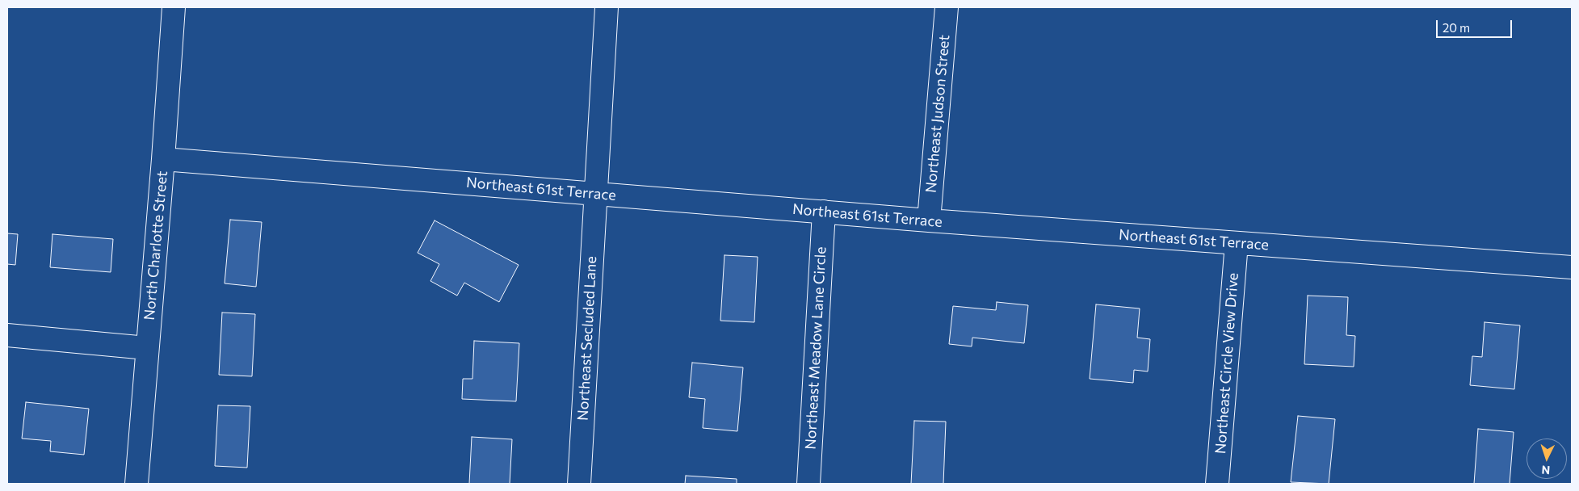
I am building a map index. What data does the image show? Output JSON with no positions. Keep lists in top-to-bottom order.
{
  "streets": {
    "street": [
      "Northeast Judson Street",
      "Northeast 61st Terrace",
      "North Charlotte Street",
      "Northeast Secluded Lane",
      "Northeast Meadow Lane Circle",
      "Northeast Circle View Drive"
    ]
  },
  "crossings": [
    ["Northeast Judson Street", "Northeast 61st Terrace"],
    ["Northeast 61st Terrace", "North Charlotte Street"],
    ["Northeast 61st Terrace", "Northeast Secluded Lane"],
    ["Northeast 61st Terrace", "Northeast Meadow Lane Circle"],
    ["Northeast 61st Terrace", "Northeast Circle View Drive"]
  ],
  "scale_bar": "20 m",
  "north": "bottom"
}
